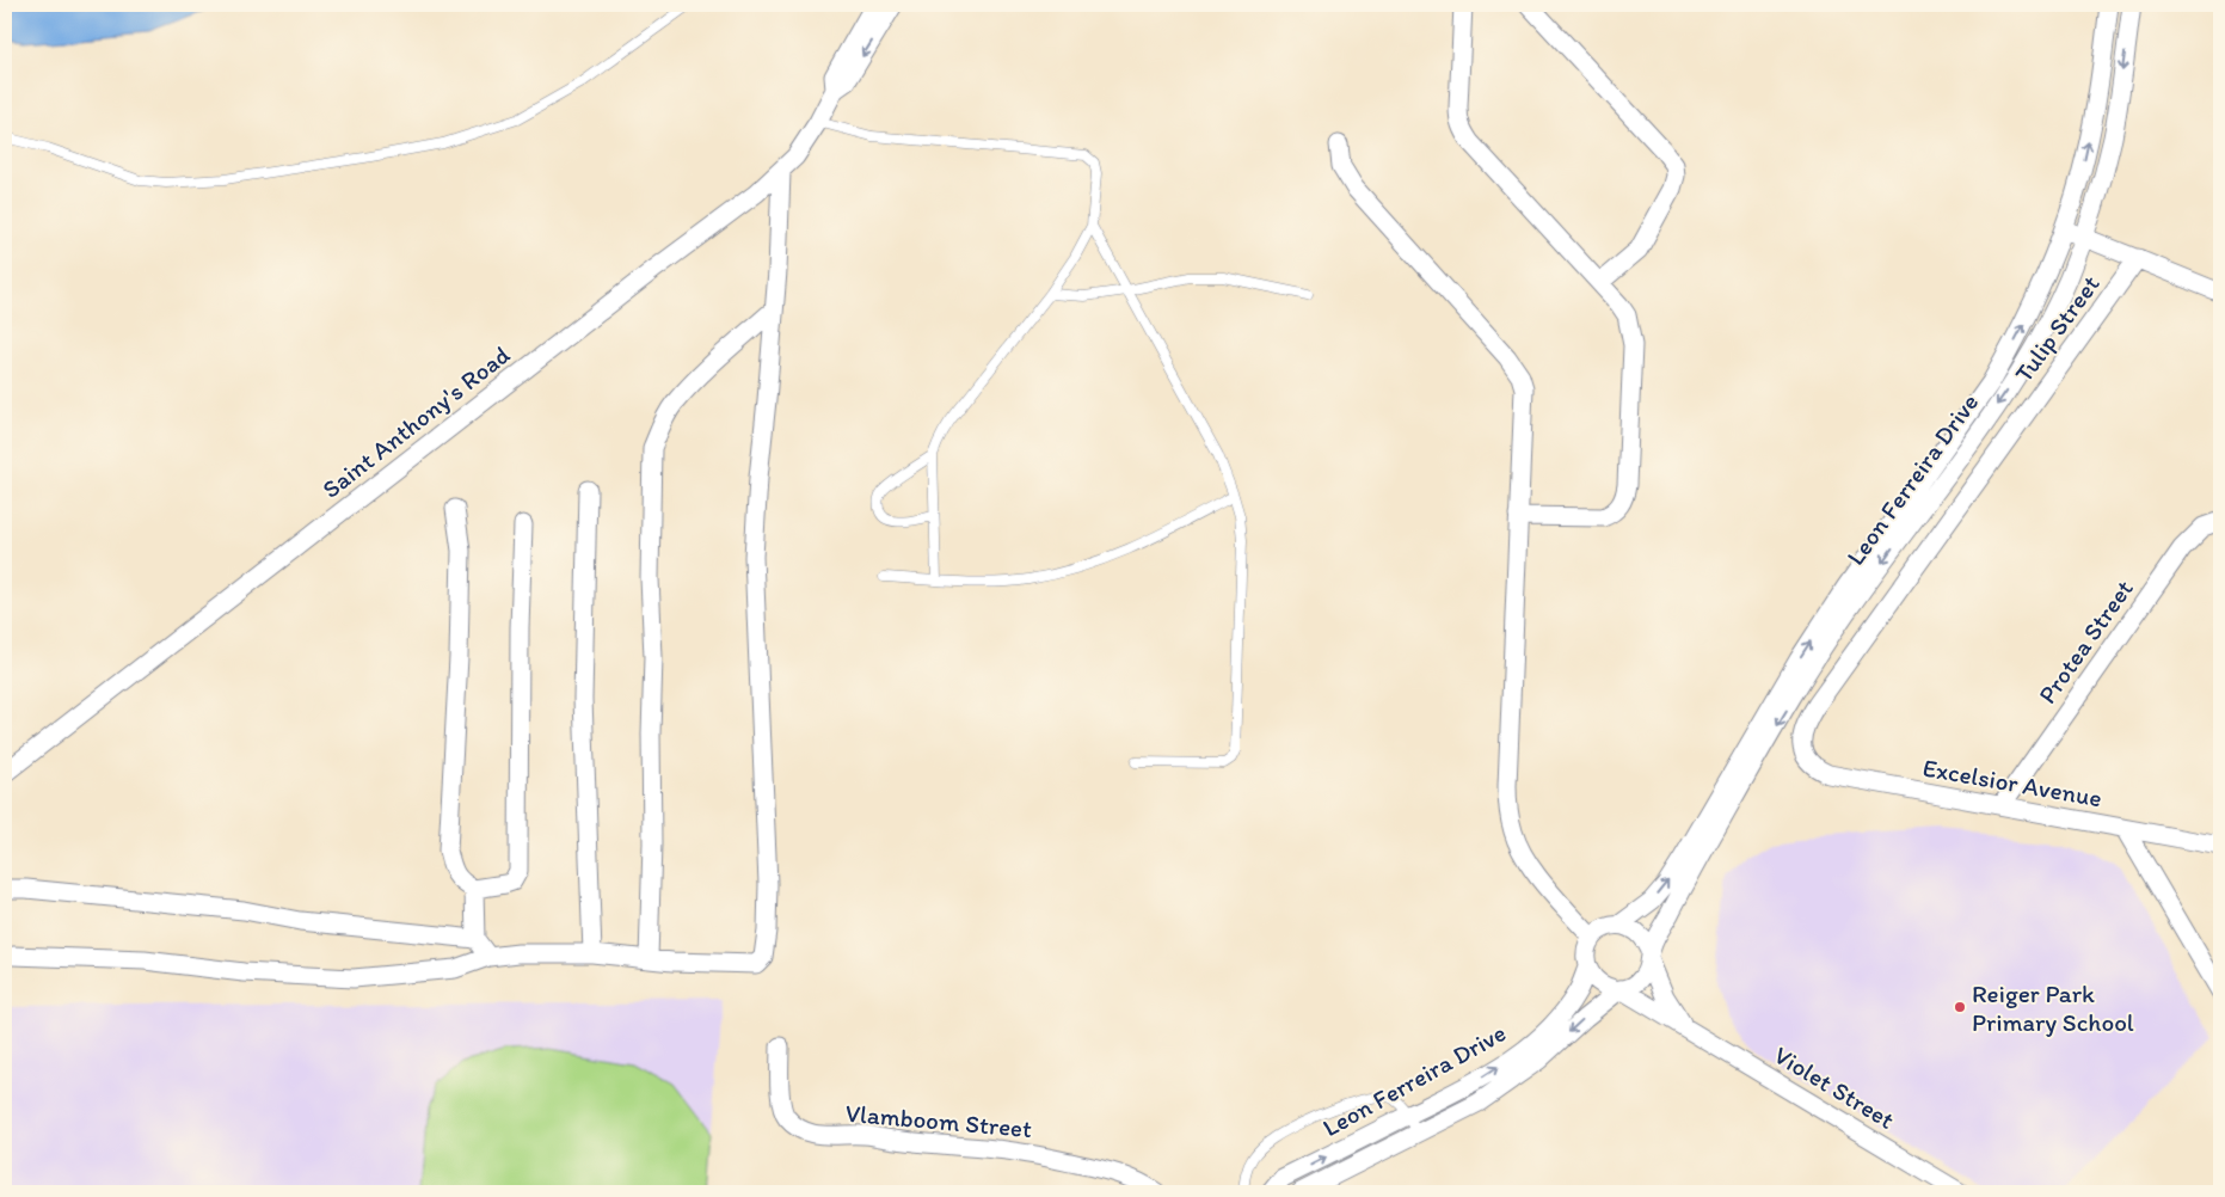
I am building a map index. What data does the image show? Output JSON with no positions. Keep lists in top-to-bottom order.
{
  "streets": {
    "street": [
      "Tulip Street",
      "Saint Anthony's Road",
      "Leon Ferreira Drive",
      "Protea Street",
      "Excelsior Avenue",
      "Violet Street",
      "Vlamboom Street"
    ]
  },
  "crossings": [
    ["Tulip Street", "Excelsior Avenue"],
    ["Leon Ferreira Drive", "Violet Street"],
    ["Protea Street", "Excelsior Avenue"]
  ],
  "places": ["Reiger Park Primary School"]
}
